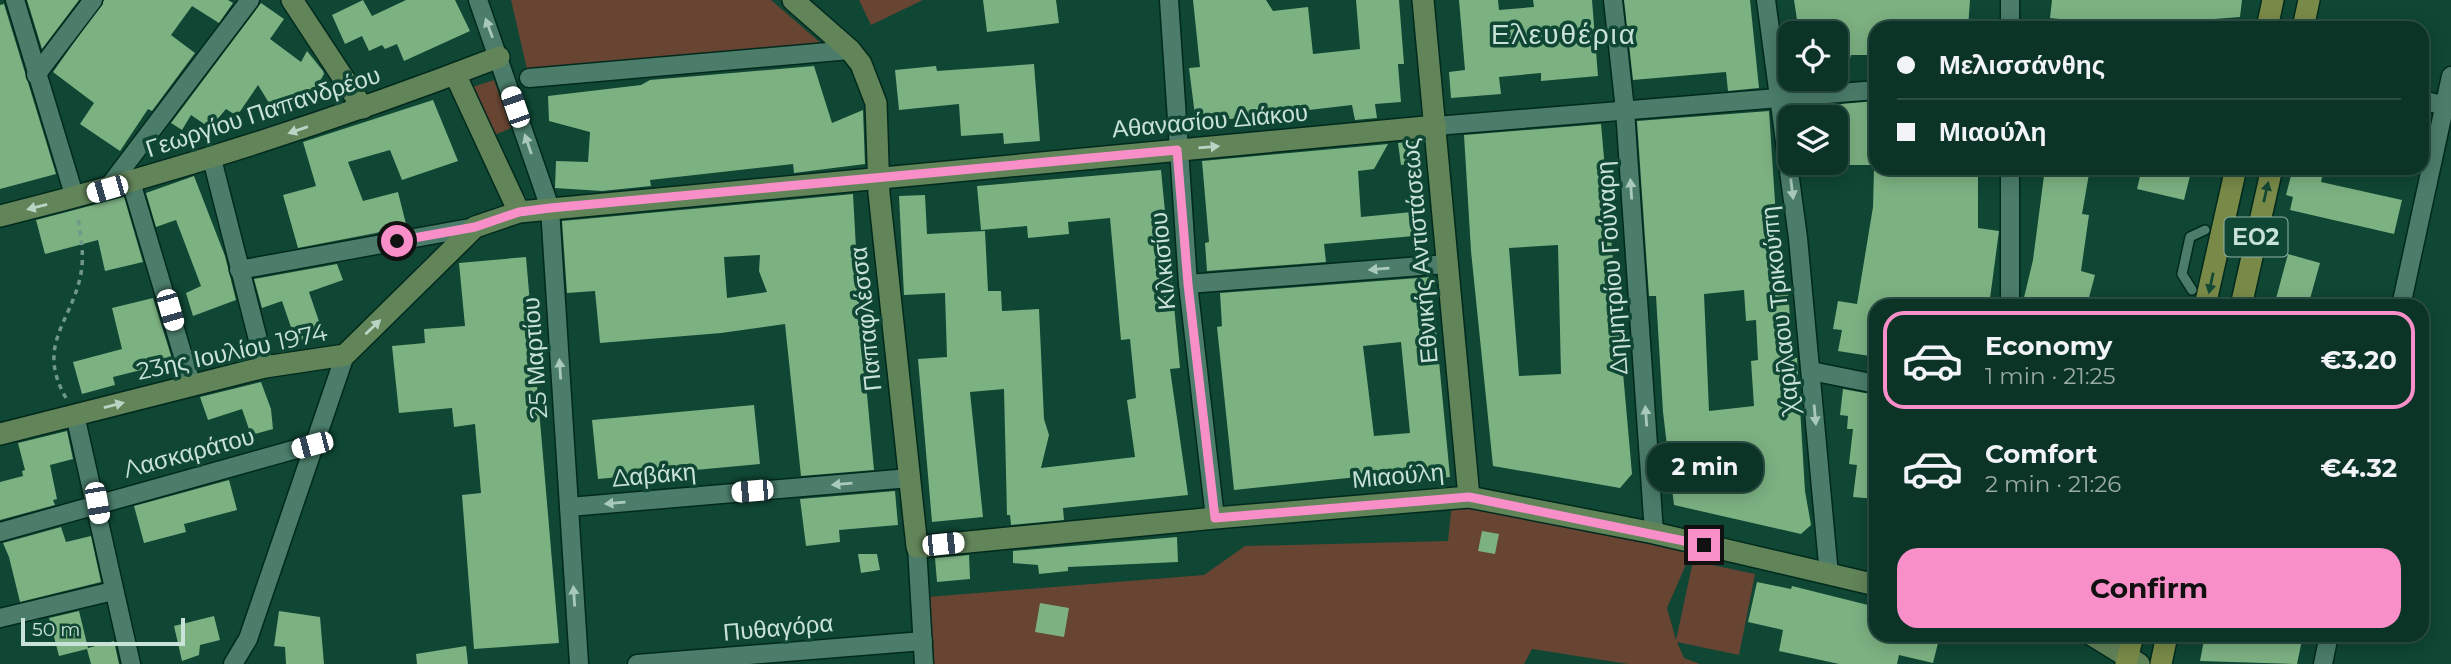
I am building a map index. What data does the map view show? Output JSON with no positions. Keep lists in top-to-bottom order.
{
  "streets": {
    "main road": ["ΕΟ2"],
    "street": [
      "Γεωργίου Παπανδρέου",
      "Αθανασίου Διάκου",
      "Εθνικής Αντιστάσεως",
      "Κιλκισίου",
      "Δημητρίου Γούναρη",
      "Χαρίλαου Τρικούπη",
      "Παπαφλέσσα",
      "23ης Ιουλίου 1974",
      "25 Μαρτίου",
      "Λασκαράτου",
      "Δαβάκη",
      "Μιαούλη",
      "Πυθαγόρα"
    ]
  },
  "crossings": [
    ["Γεωργίου Παπανδρέου", "25 Μαρτίου"],
    ["Αθανασίου Διάκου", "Εθνικής Αντιστάσεως"],
    ["Αθανασίου Διάκου", "Κιλκισίου"],
    ["Αθανασίου Διάκου", "Δημητρίου Γούναρη"],
    ["Αθανασίου Διάκου", "Χαρίλαου Τρικούπη"],
    ["Αθανασίου Διάκου", "Παπαφλέσσα"],
    ["Αθανασίου Διάκου", "23ης Ιουλίου 1974"],
    ["Αθανασίου Διάκου", "25 Μαρτίου"],
    ["Εθνικής Αντιστάσεως", "Μιαούλη"],
    ["Κιλκισίου", "Μιαούλη"],
    ["Δημητρίου Γούναρη", "Μιαούλη"],
    ["Χαρίλαου Τρικούπη", "Μιαούλη"],
    ["Παπαφλέσσα", "Δαβάκη"],
    ["Παπαφλέσσα", "Μιαούλη"],
    ["Παπαφλέσσα", "Πυθαγόρα"],
    ["23ης Ιουλίου 1974", "25 Μαρτίου"],
    ["25 Μαρτίου", "Δαβάκη"]
  ],
  "one_way": ["Δημητρίου Γούναρη", "Χαρίλαου Τρικούπη", "Δαβάκη"],
  "districts": ["Ελευθέρια"],
  "scale_bar": "50 m",
  "page": {
    "banner": ["Μελισσάνθης", "Μιαούλη"],
    "list": [
      {
        "name": "Economy",
        "note": "1 min · 21:25",
        "value": "€3.20"
      },
      {
        "name": "Comfort",
        "note": "2 min · 21:26",
        "value": "€4.32"
      }
    ],
    "bubble": "2 min",
    "buttons": "Confirm",
    "scale": "50 m"
  }
}
